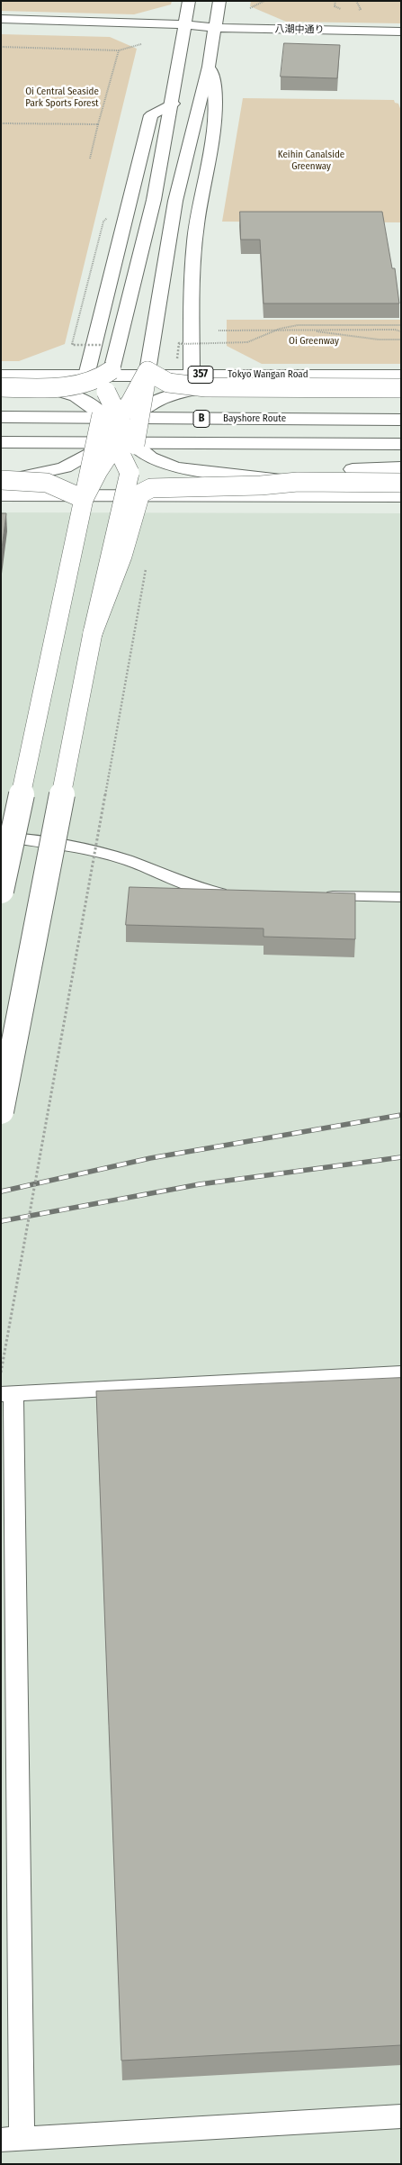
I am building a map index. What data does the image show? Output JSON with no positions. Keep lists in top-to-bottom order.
{
  "streets": {
    "main road": [
      "八潮中通り",
      "357",
      "Tokyo Wangan Road",
      "B",
      "Bayshore Route"
    ]
  },
  "parks": ["Oi Central Seaside Park Sports Forest", "Keihin Canalside Greenway", "Oi Greenway"]
}
